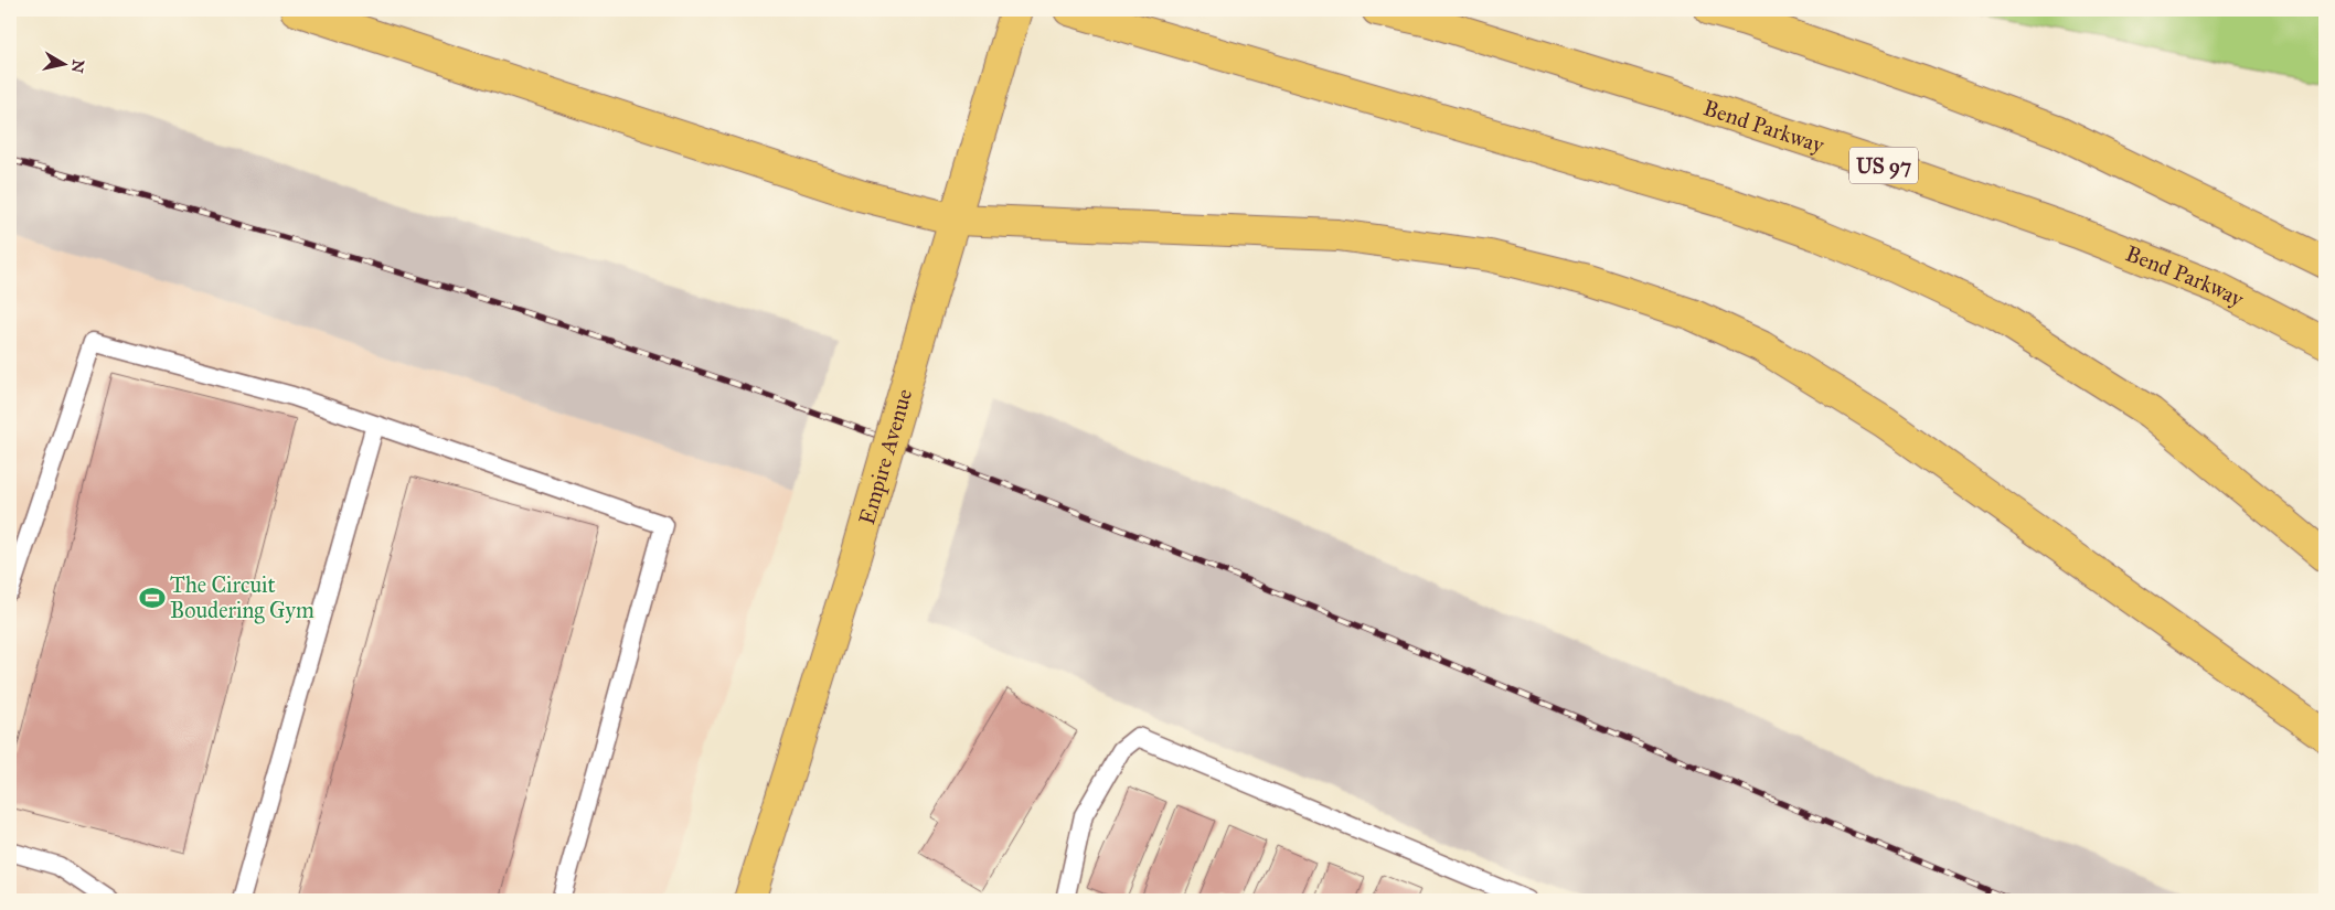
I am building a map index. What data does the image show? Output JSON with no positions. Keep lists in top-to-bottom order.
{
  "streets": {
    "highway": ["Bend Parkway", "US 97", "Empire Avenue"]
  },
  "places": {
    "sports": ["The Circuit Boudering Gym"]
  },
  "north": "right"
}
